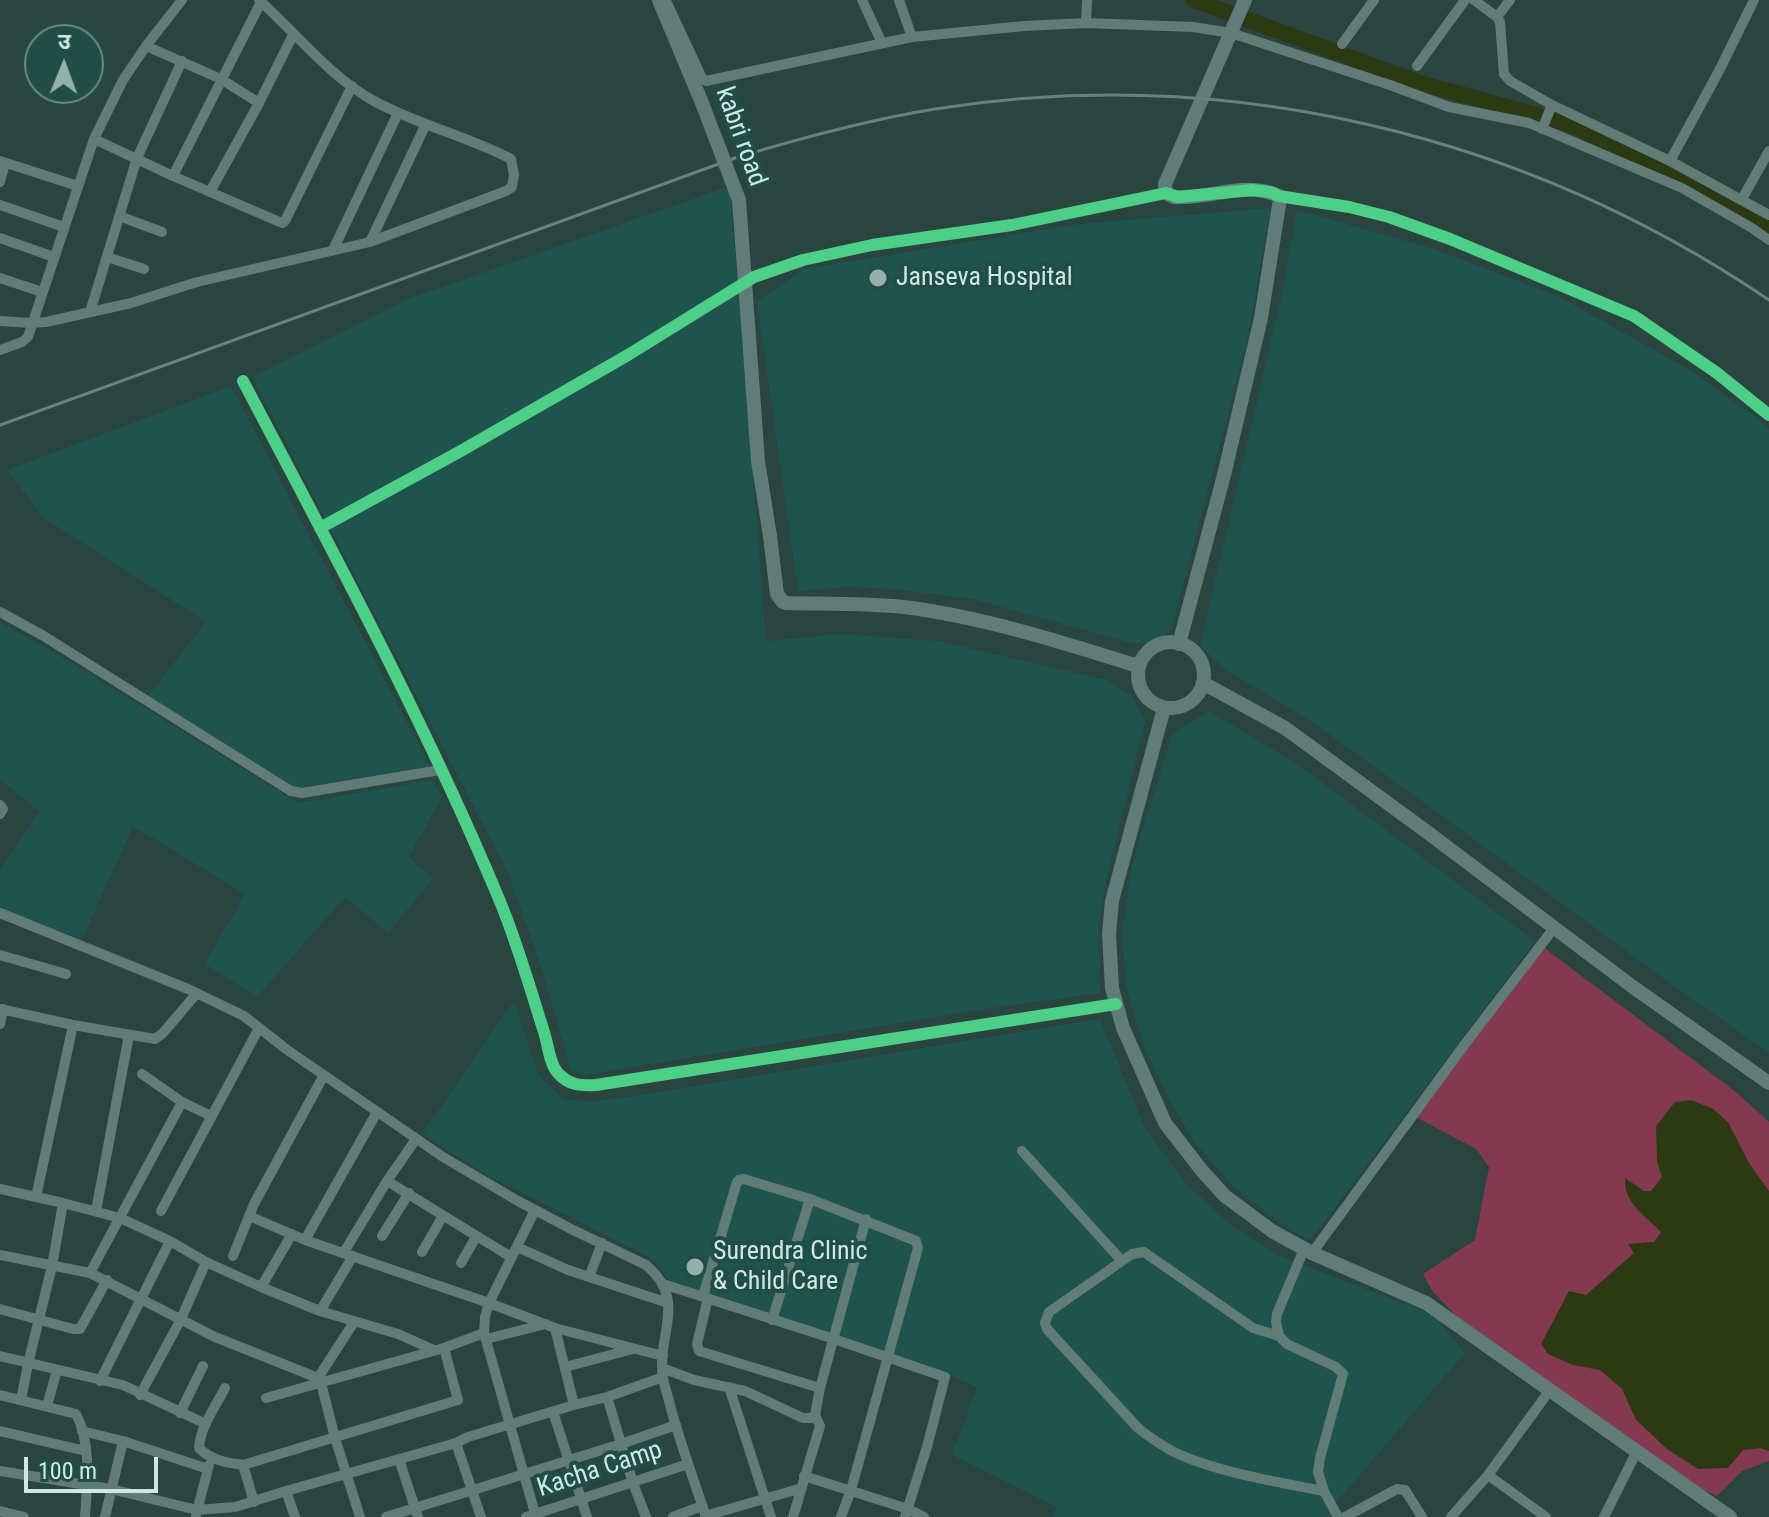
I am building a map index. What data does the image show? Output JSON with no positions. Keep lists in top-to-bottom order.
{
  "streets": {
    "street": ["kabri road", "Kacha Camp"]
  },
  "places": ["Janseva Hospital", "Surendra Clinic & Child Care"],
  "scale_bar": "100 m",
  "north": "top"
}
